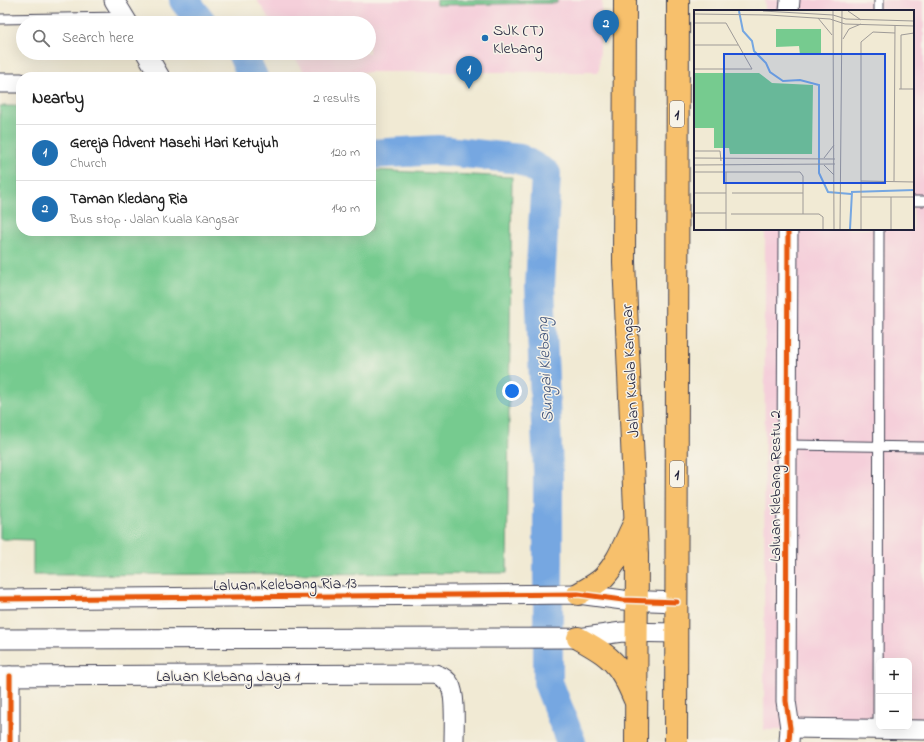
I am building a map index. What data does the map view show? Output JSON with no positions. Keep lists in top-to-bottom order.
{
  "streets": {
    "highway": ["1", "Jalan Kuala Kangsar"],
    "street": ["Laluan Klebang Restu 2", "Laluan Kelebang Ria 13", "Laluan Klebang Jaya 1"]
  },
  "crossings": [
    ["1", "Laluan Kelebang Ria 13"],
    ["Jalan Kuala Kangsar", "Laluan Kelebang Ria 13"]
  ],
  "water": ["Sungai Klebang"],
  "places": ["SJK (T) Klebang"],
  "page": {
    "pins": ["2", "1"],
    "search": "Search here",
    "heading": ["Nearby", "2 results"],
    "list": [
      {
        "mark": "1",
        "name": "Gereja Advent Masehi Hari Ketujuh",
        "note": "Church",
        "value": "120 m"
      },
      {
        "mark": "2",
        "name": "Taman Kledang Ria",
        "note": "Bus stop · Jalan Kuala Kangsar",
        "value": "140 m"
      }
    ],
    "map_buttons": ["+", "−"]
  }
}
